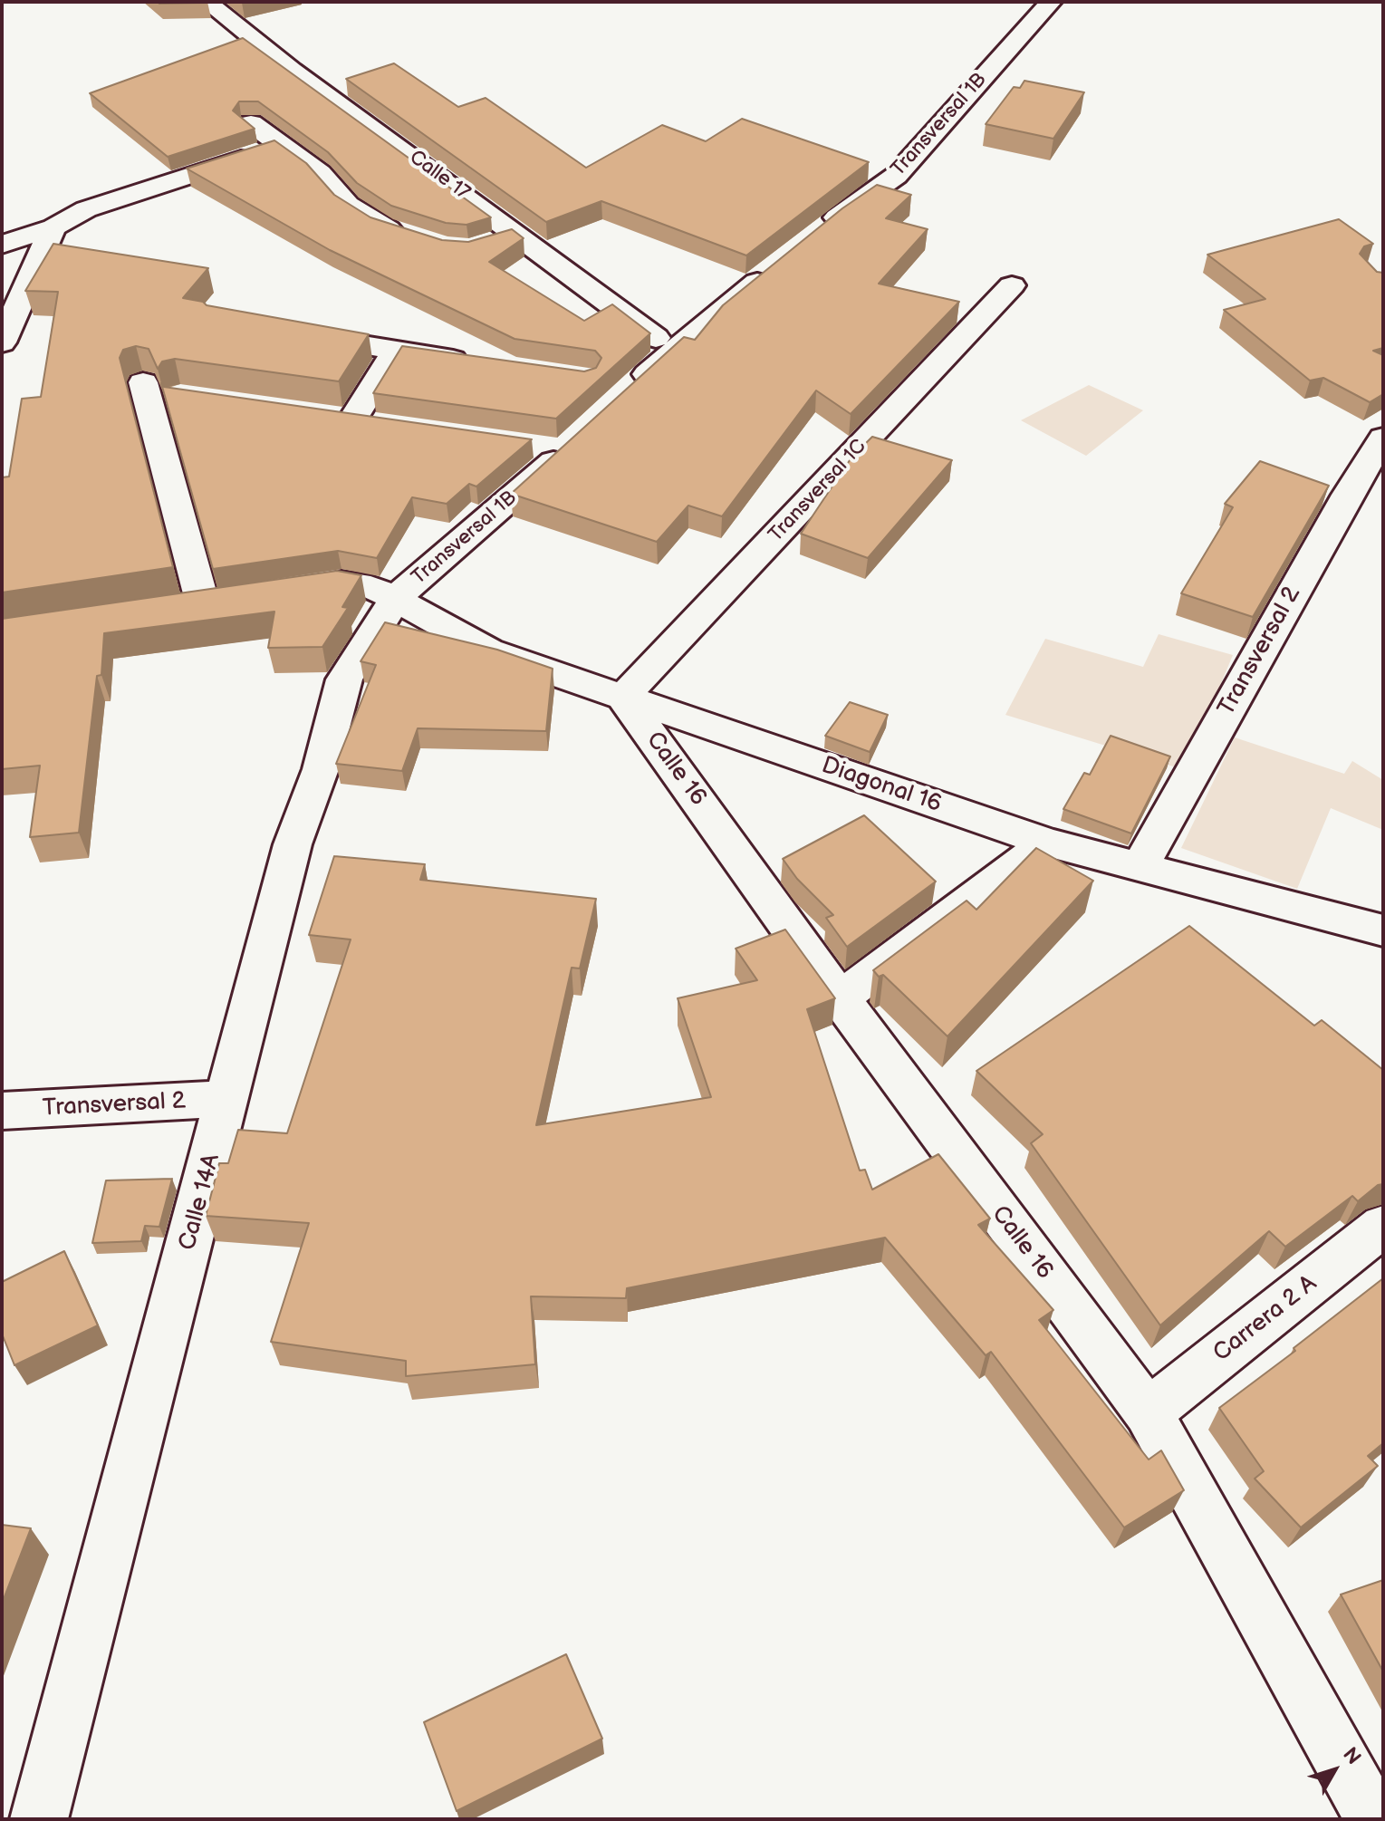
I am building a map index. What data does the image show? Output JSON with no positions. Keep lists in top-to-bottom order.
{
  "streets": {
    "street": [
      "Transversal 1B",
      "Calle 17",
      "Transversal 1C",
      "Transversal 2",
      "Calle 16",
      "Diagonal 16",
      "Calle 14A",
      "Carrera 2 A"
    ]
  },
  "crossings": [
    ["Transversal 1B", "Diagonal 16"],
    ["Transversal 1B", "Calle 14A"],
    ["Transversal 1C", "Calle 16"],
    ["Transversal 1C", "Diagonal 16"],
    ["Transversal 2", "Diagonal 16"],
    ["Transversal 2", "Calle 14A"],
    ["Calle 16", "Diagonal 16"],
    ["Calle 16", "Carrera 2 A"],
    ["Diagonal 16", "Calle 14A"]
  ],
  "north": "top right"
}
